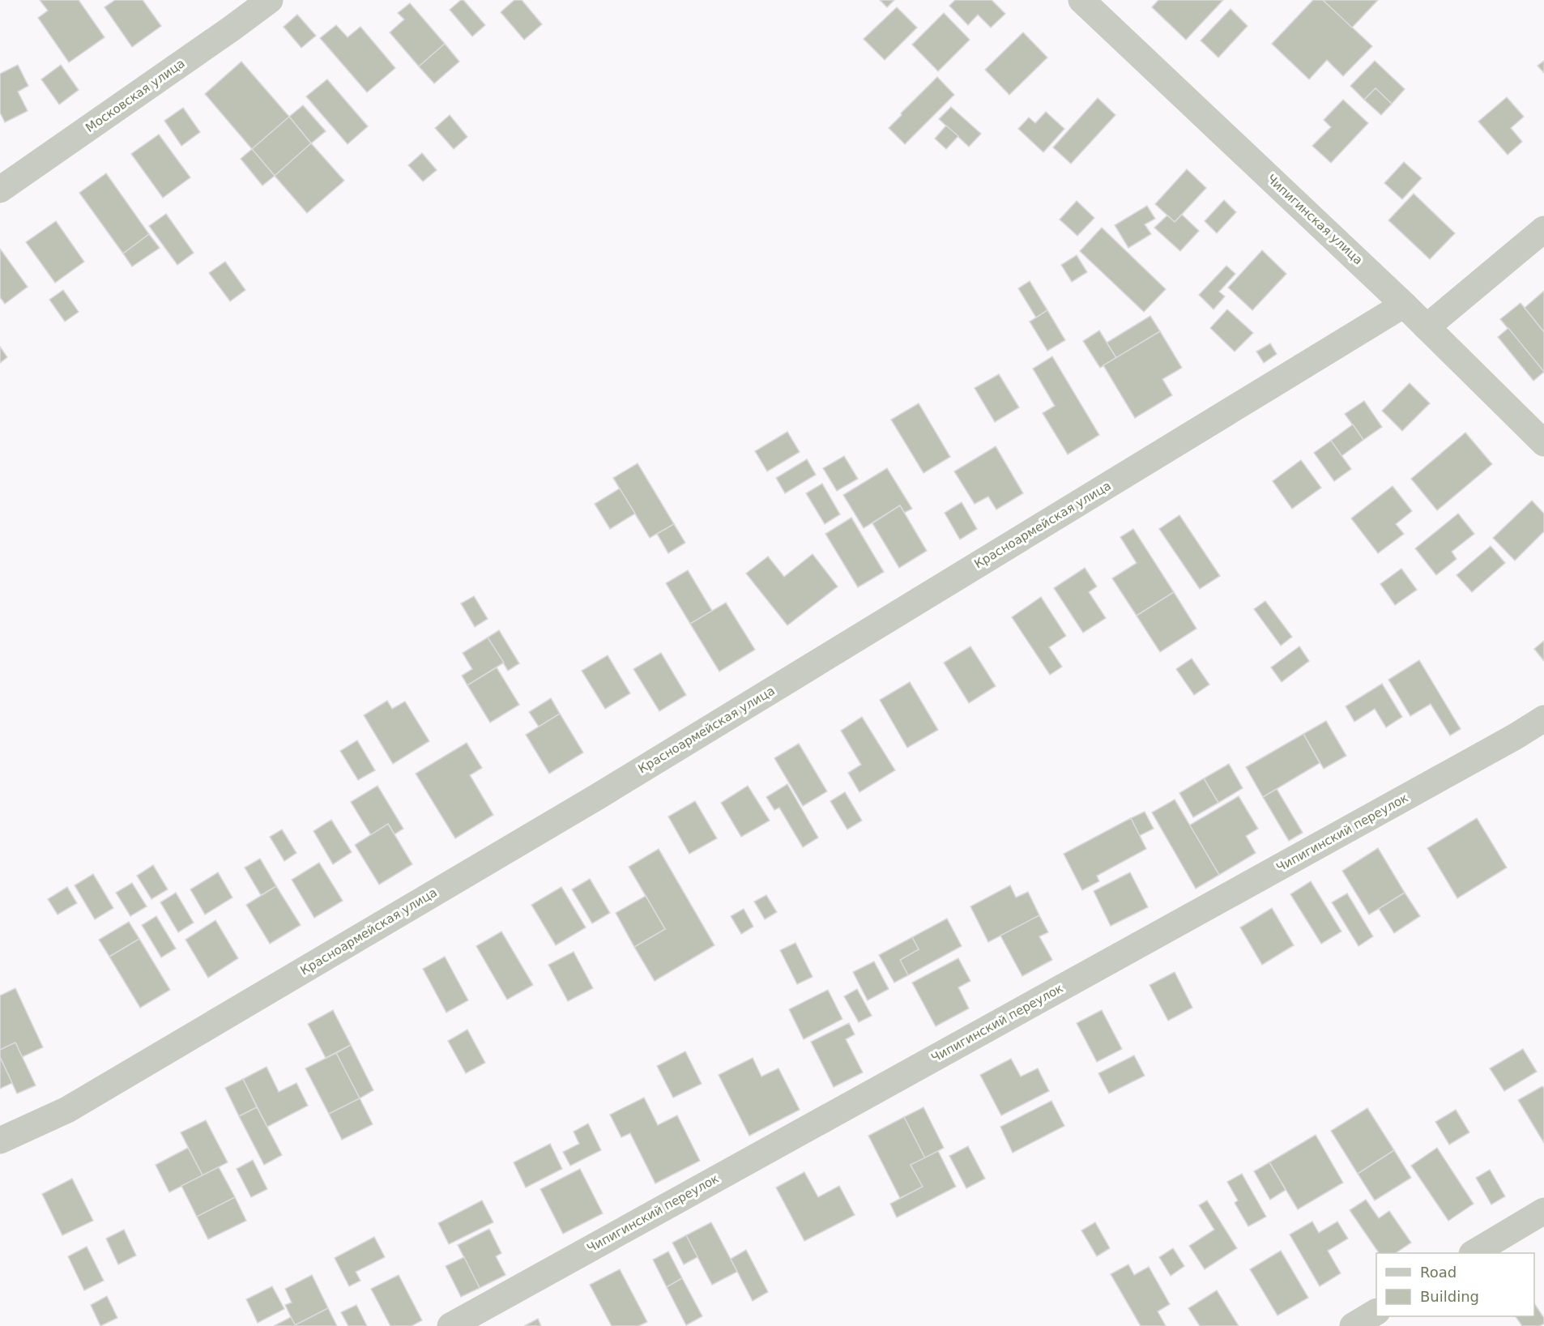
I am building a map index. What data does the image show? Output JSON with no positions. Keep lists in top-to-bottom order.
{
  "streets": {
    "street": [
      "Московская улица",
      "Чипигинская улица",
      "Красноармейская улица",
      "Чипигинский переулок"
    ]
  },
  "crossings": [
    ["Чипигинская улица", "Красноармейская улица"]
  ],
  "legend": ["Road", "Building"]
}
